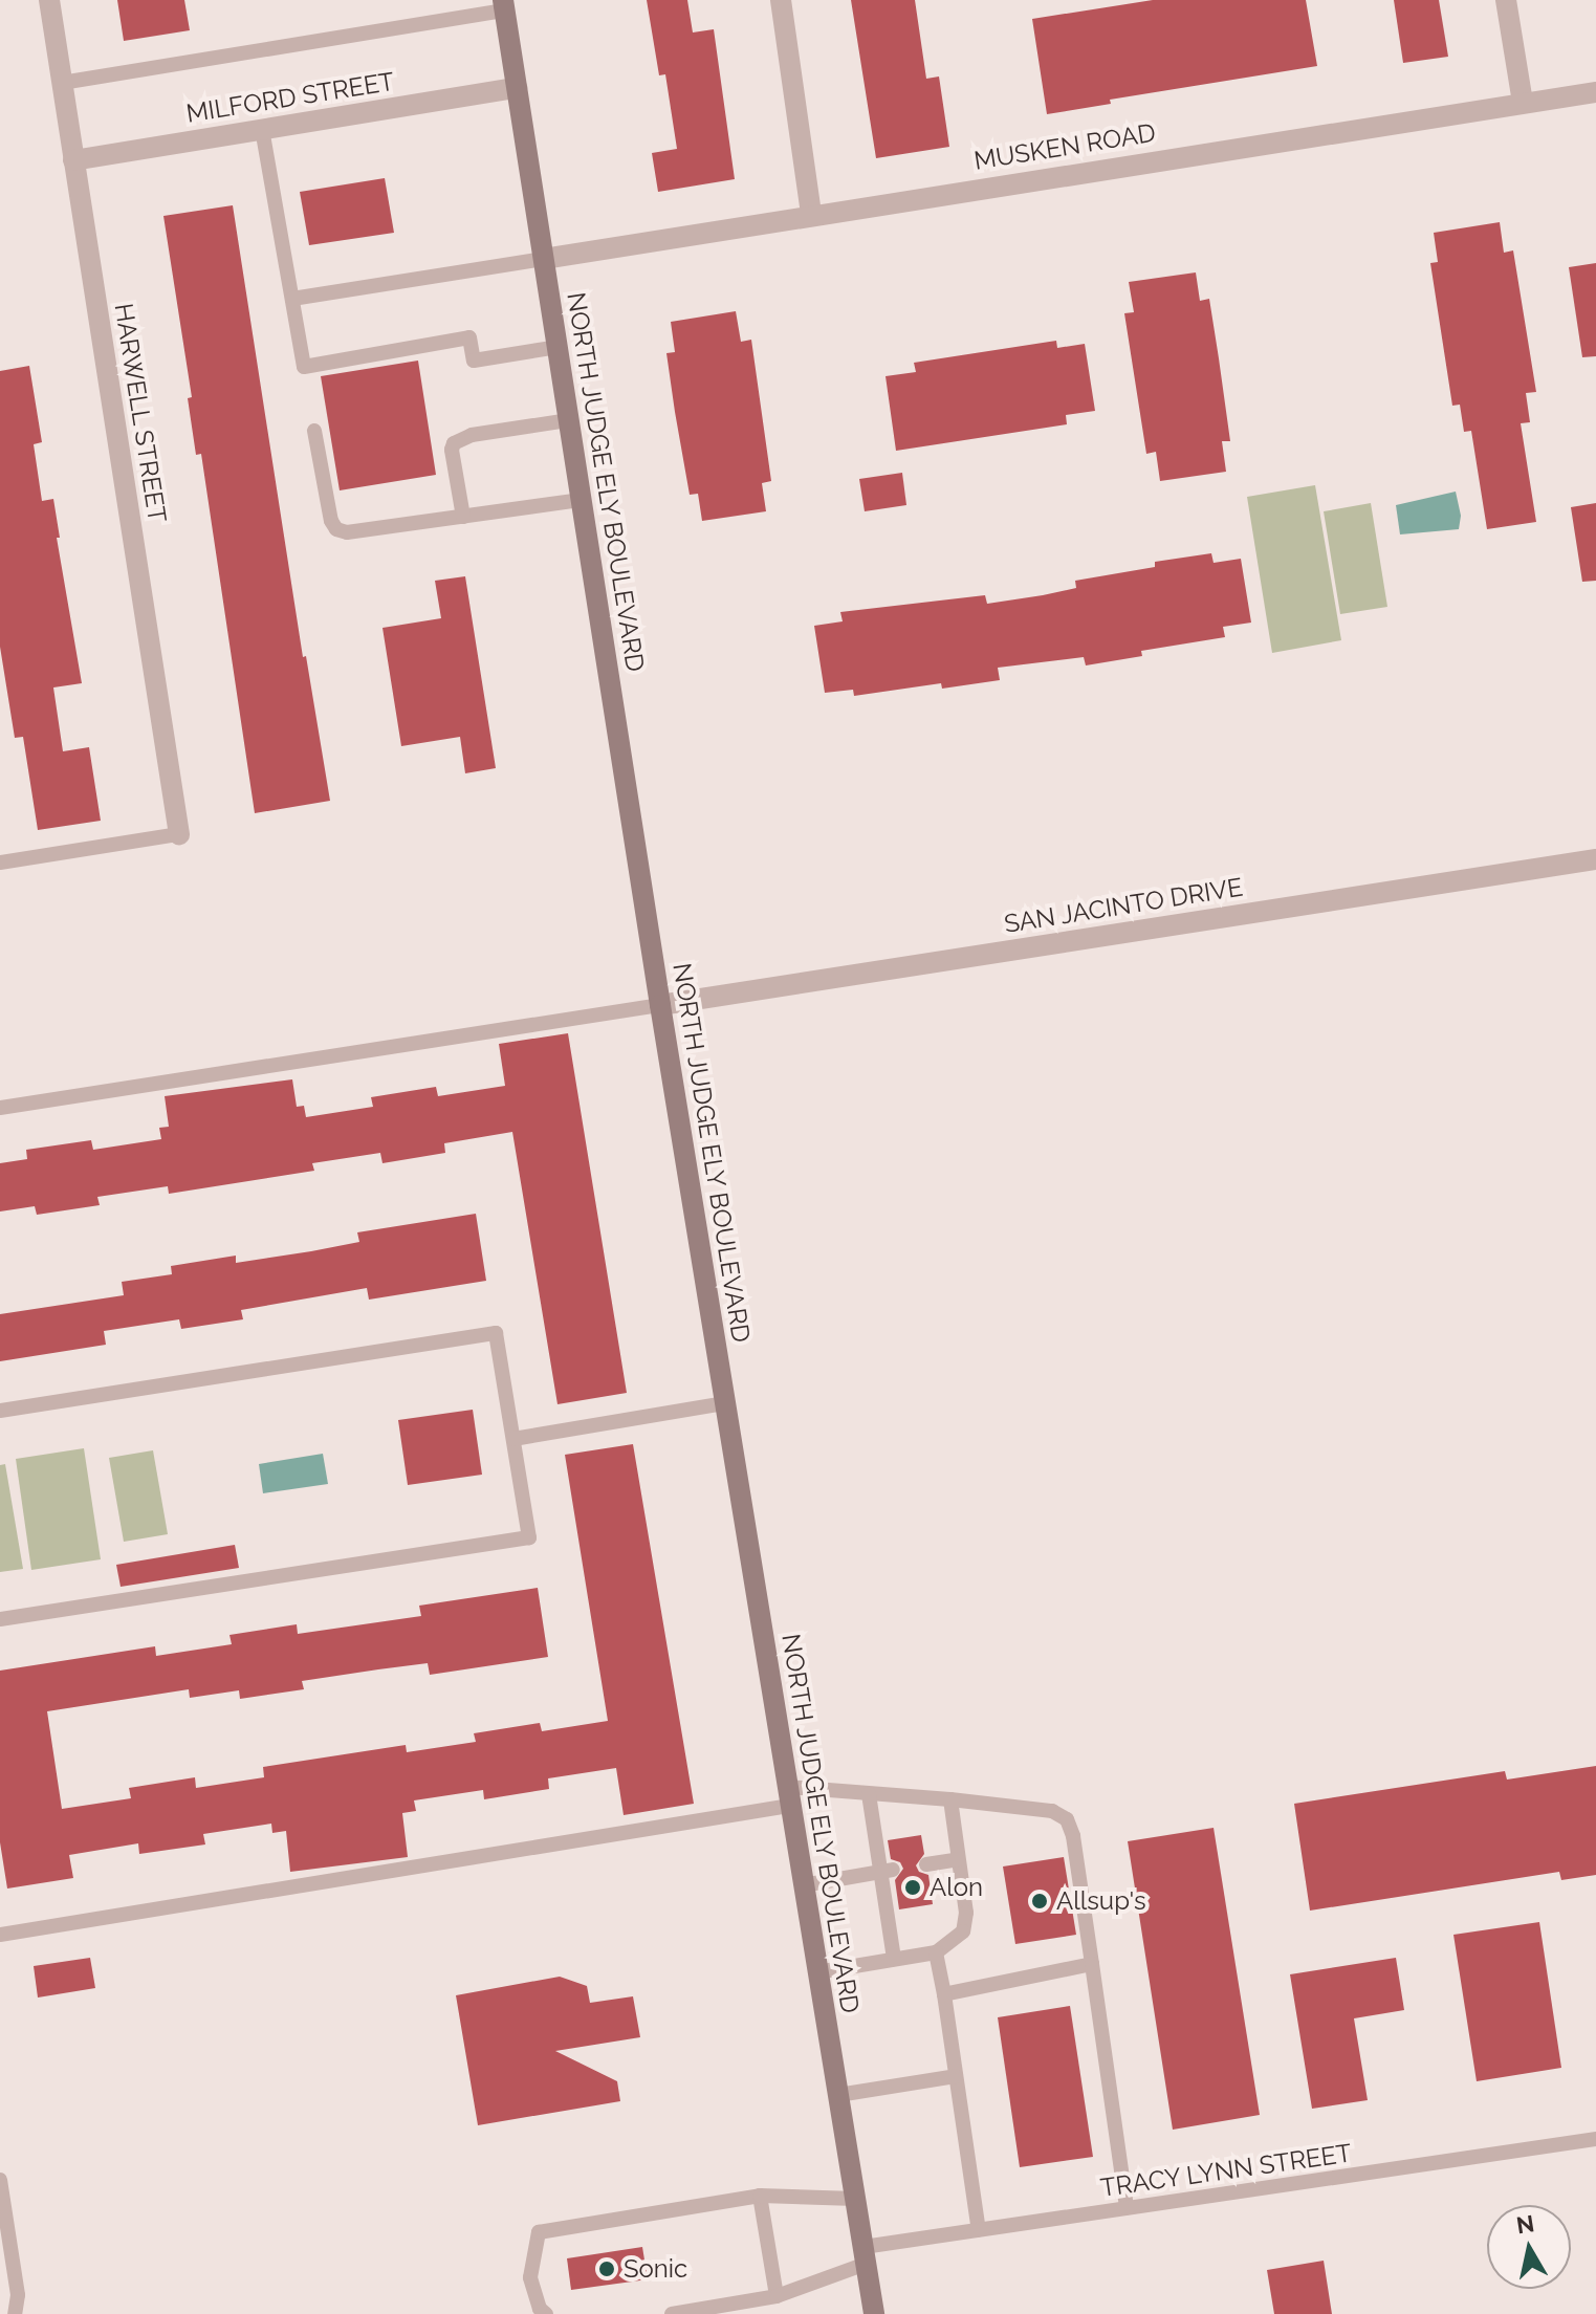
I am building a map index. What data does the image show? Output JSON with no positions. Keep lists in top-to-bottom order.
{
  "streets": {
    "main road": ["NORTH JUDGE ELY BOULEVARD"],
    "street": [
      "MILFORD STREET",
      "MUSKEN ROAD",
      "HARWELL STREET",
      "SAN JACINTO DRIVE"
    ],
    "lane": ["TRACY LYNN STREET"]
  },
  "crossings": [
    ["MILFORD STREET", "HARWELL STREET"],
    ["MILFORD STREET", "NORTH JUDGE ELY BOULEVARD"],
    ["MUSKEN ROAD", "NORTH JUDGE ELY BOULEVARD"],
    ["NORTH JUDGE ELY BOULEVARD", "SAN JACINTO DRIVE"],
    ["NORTH JUDGE ELY BOULEVARD", "TRACY LYNN STREET"]
  ],
  "places": ["Alon", "Allsup's", "Sonic"],
  "north": "top"
}
